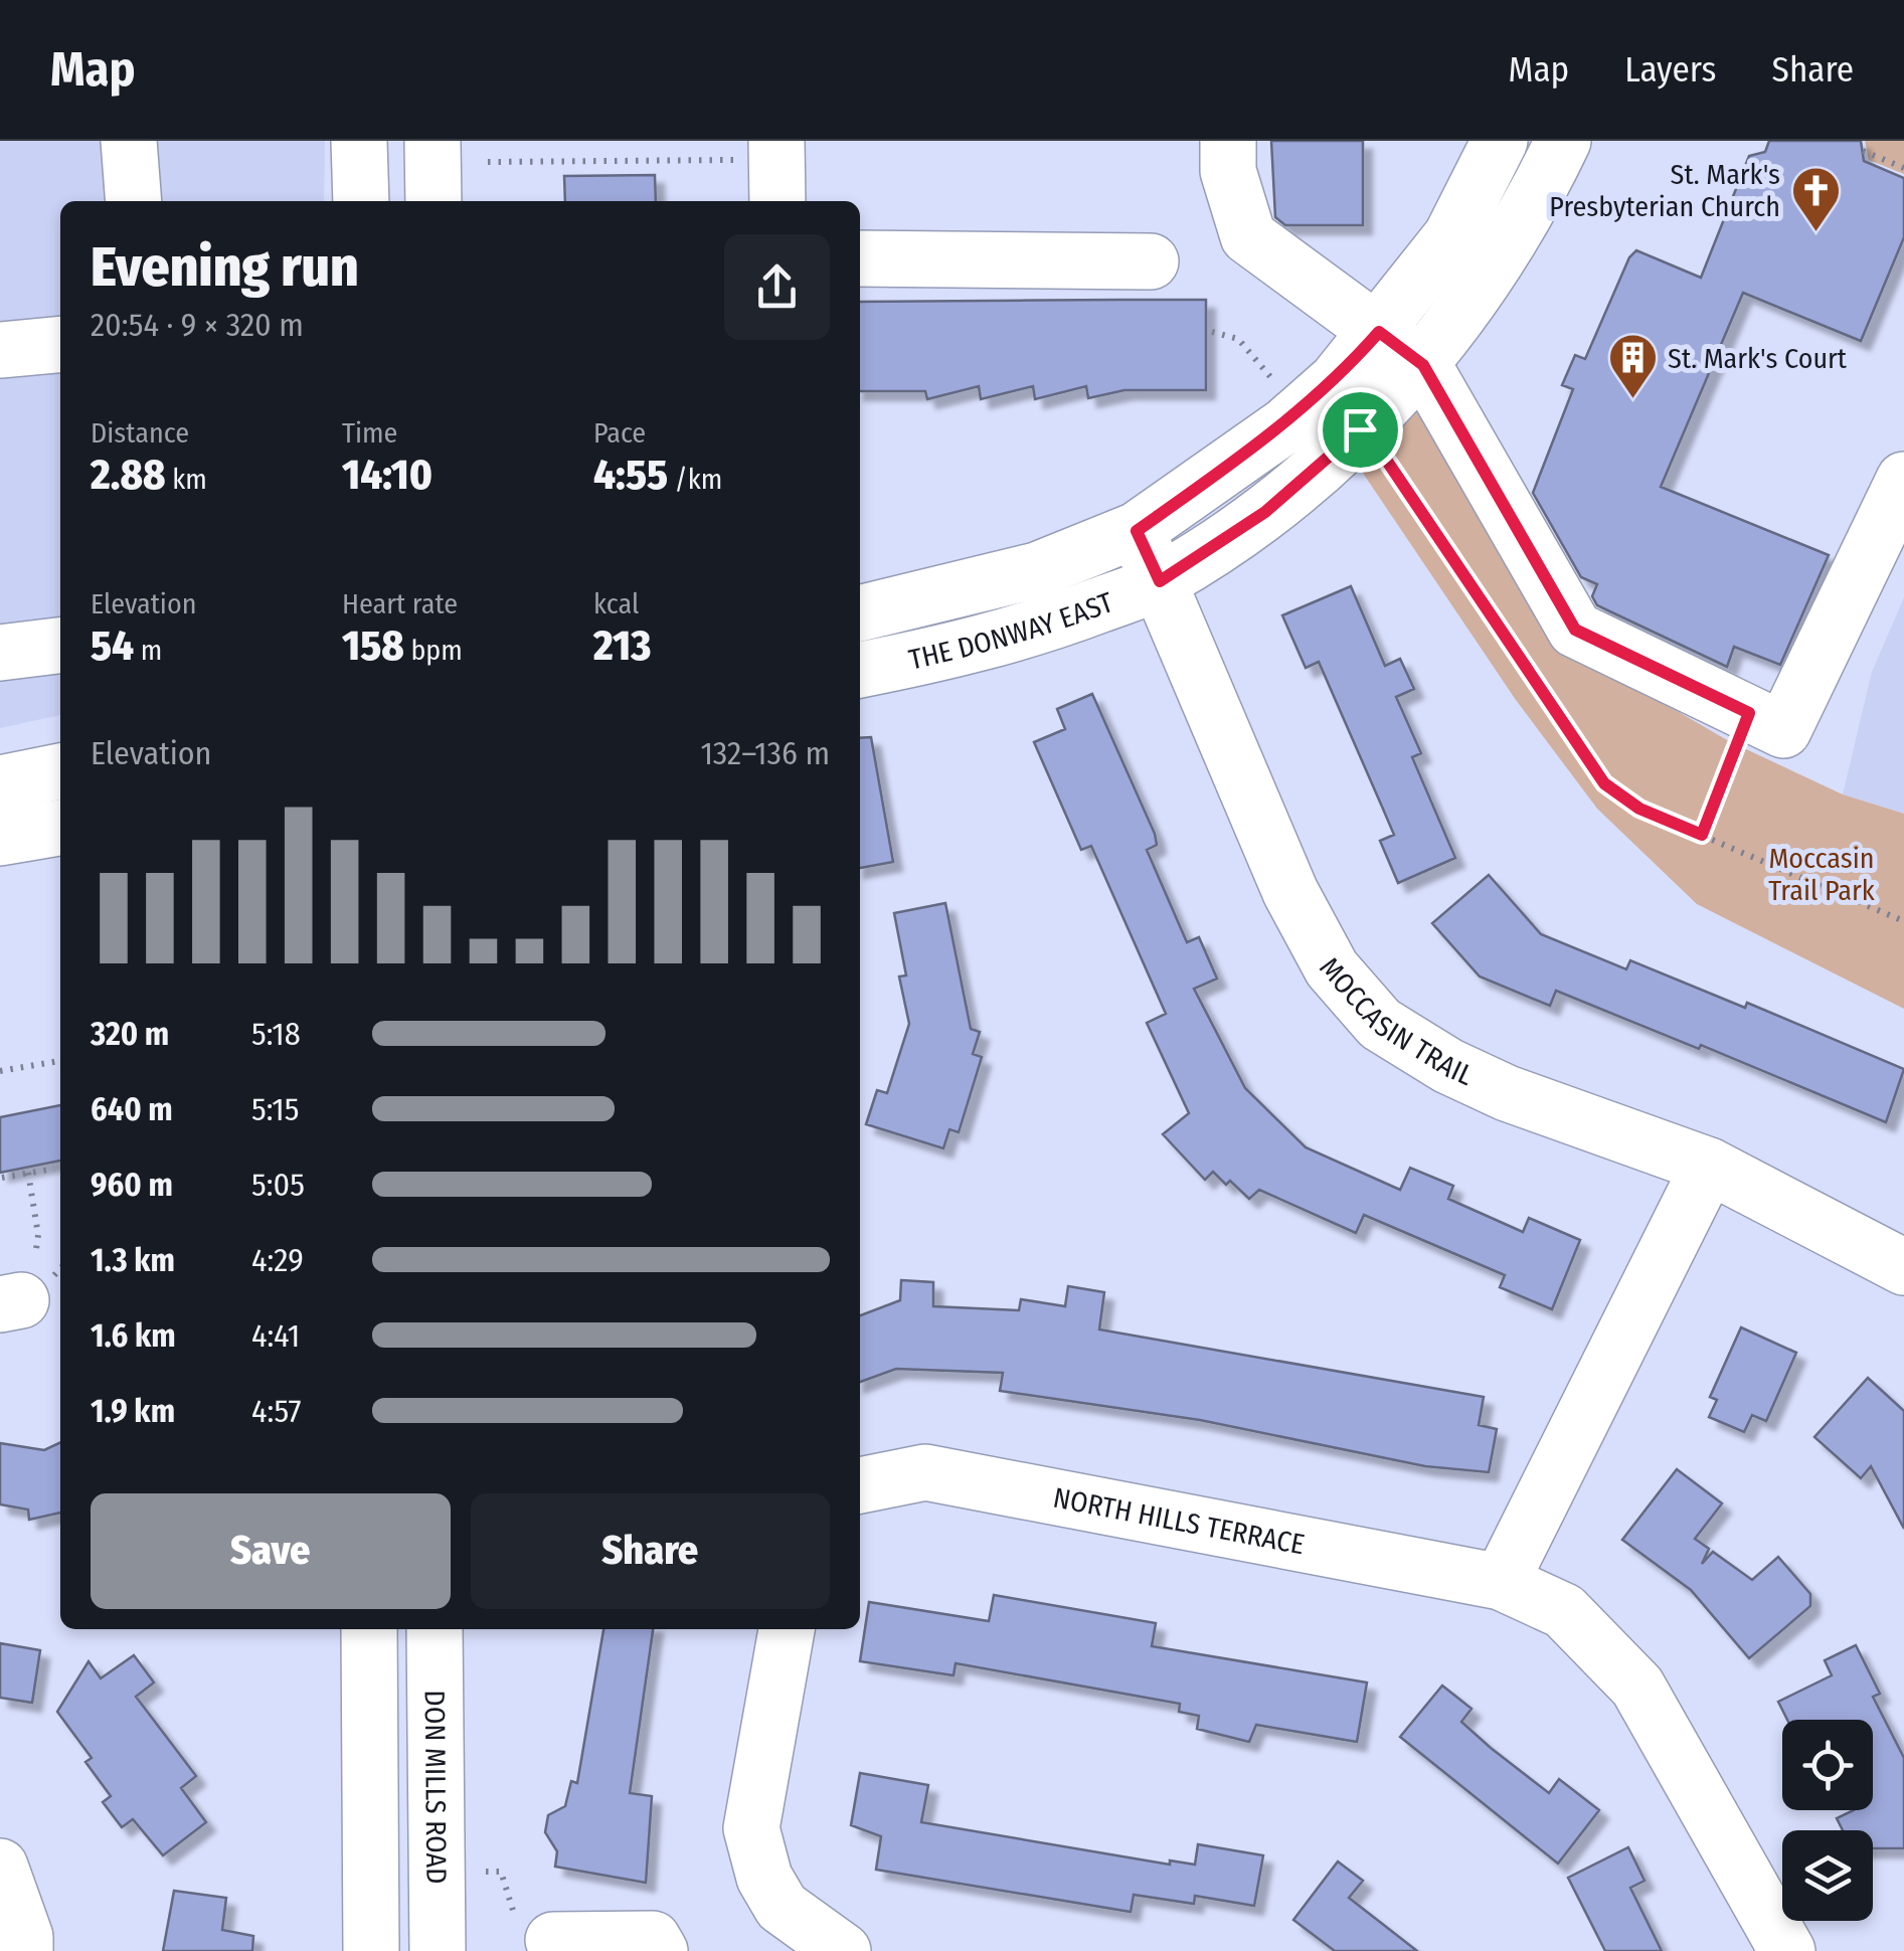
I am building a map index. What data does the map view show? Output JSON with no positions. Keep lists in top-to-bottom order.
{
  "streets": {
    "street": [
      "THE DONWAY EAST",
      "MOCCASIN TRAIL",
      "NORTH HILLS TERRACE",
      "DON MILLS ROAD"
    ]
  },
  "crossings": [
    ["THE DONWAY EAST", "MOCCASIN TRAIL"]
  ],
  "parks": ["Moccasin Trail Park"],
  "places": {
    "church": ["St. Mark's Presbyterian Church"],
    "building": ["St. Mark's Court"]
  },
  "page": {
    "header": "Map",
    "nav": ["Map", "Layers", "Share"],
    "heading": ["Evening run", "20:54 · 9 × 320 m"],
    "stats": [
      ["Distance", "2.88 km"],
      ["Time", "14:10"],
      ["Pace", "4:55 /km"],
      ["Elevation", "54 m"],
      ["Heart rate", "158 bpm"],
      ["kcal", "213"]
    ],
    "chart": ["Elevation", "132–136 m"],
    "list": [
      {
        "name": "320 m",
        "note": "5:18"
      },
      {
        "name": "640 m",
        "note": "5:15"
      },
      {
        "name": "960 m",
        "note": "5:05"
      },
      {
        "name": "1.3 km",
        "note": "4:29"
      },
      {
        "name": "1.6 km",
        "note": "4:41"
      },
      {
        "name": "1.9 km",
        "note": "4:57"
      }
    ],
    "buttons": ["Save", "Share"]
  }
}
